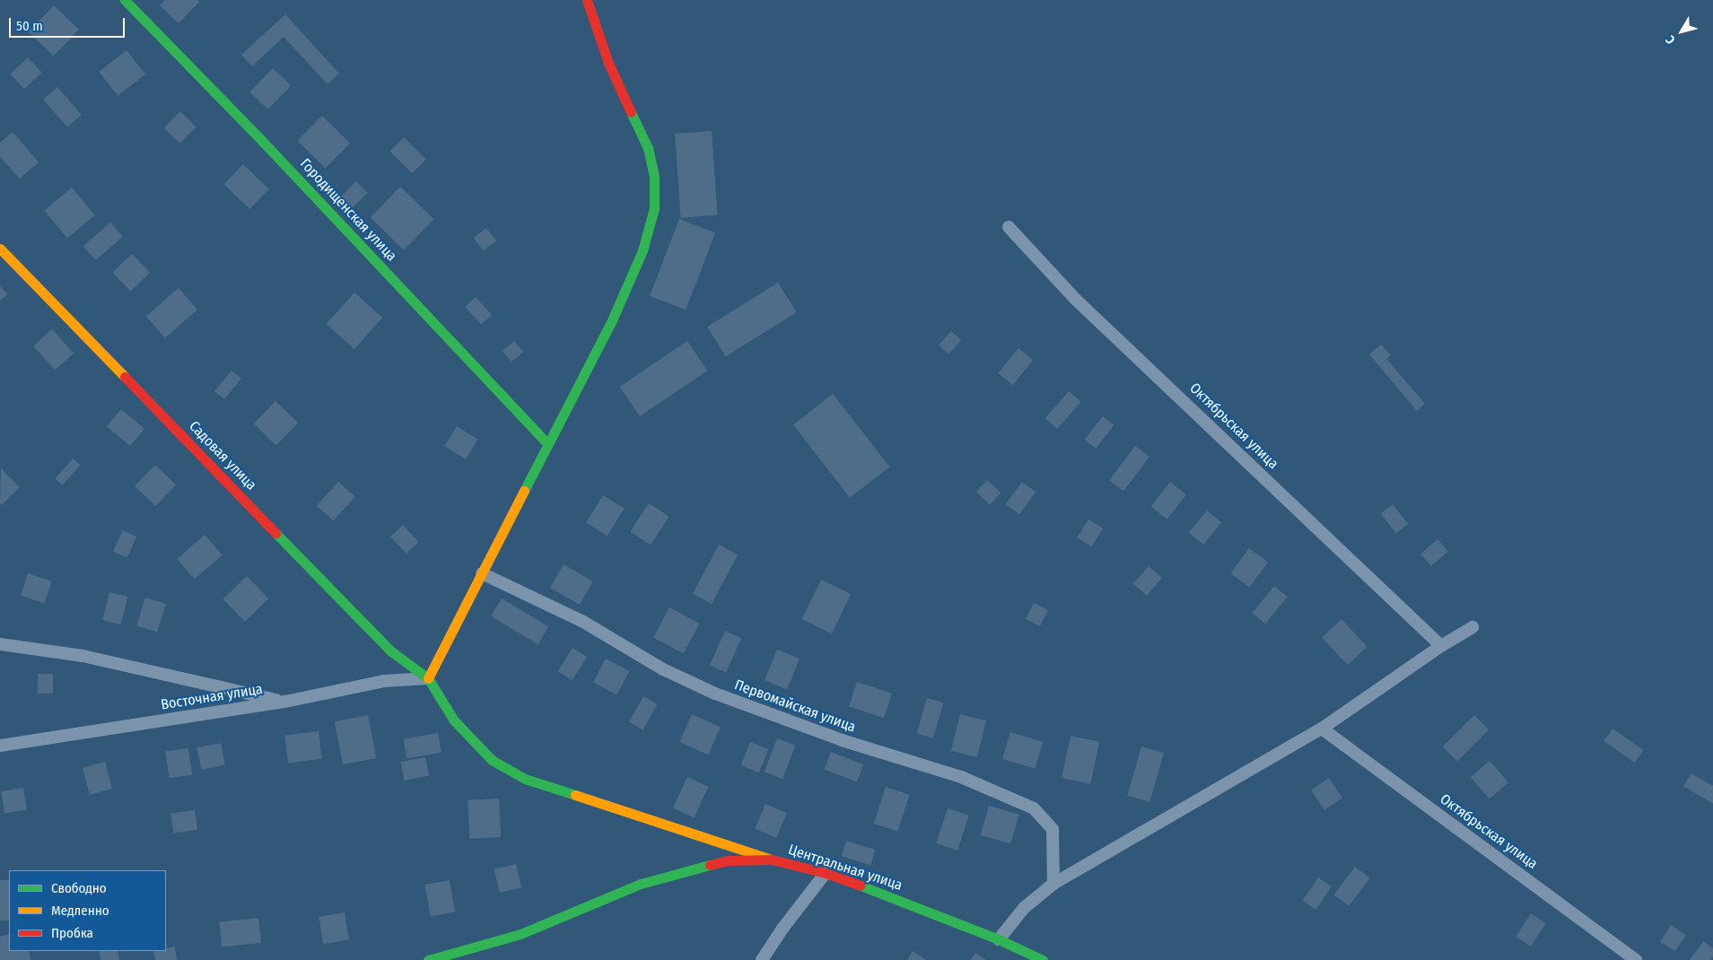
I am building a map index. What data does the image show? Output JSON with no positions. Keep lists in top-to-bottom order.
{
  "streets": {
    "street": [
      "Городищенская улица",
      "Октябрьская улица",
      "Садовая улица",
      "Восточная улица",
      "Первомайская улица",
      "Центральная улица"
    ]
  },
  "crossings": [
    ["Садовая улица", "Восточная улица"]
  ],
  "legend": ["Свободно", "Медленно", "Пробка"],
  "scale_bar": "50 m",
  "north": "bottom left"
}
